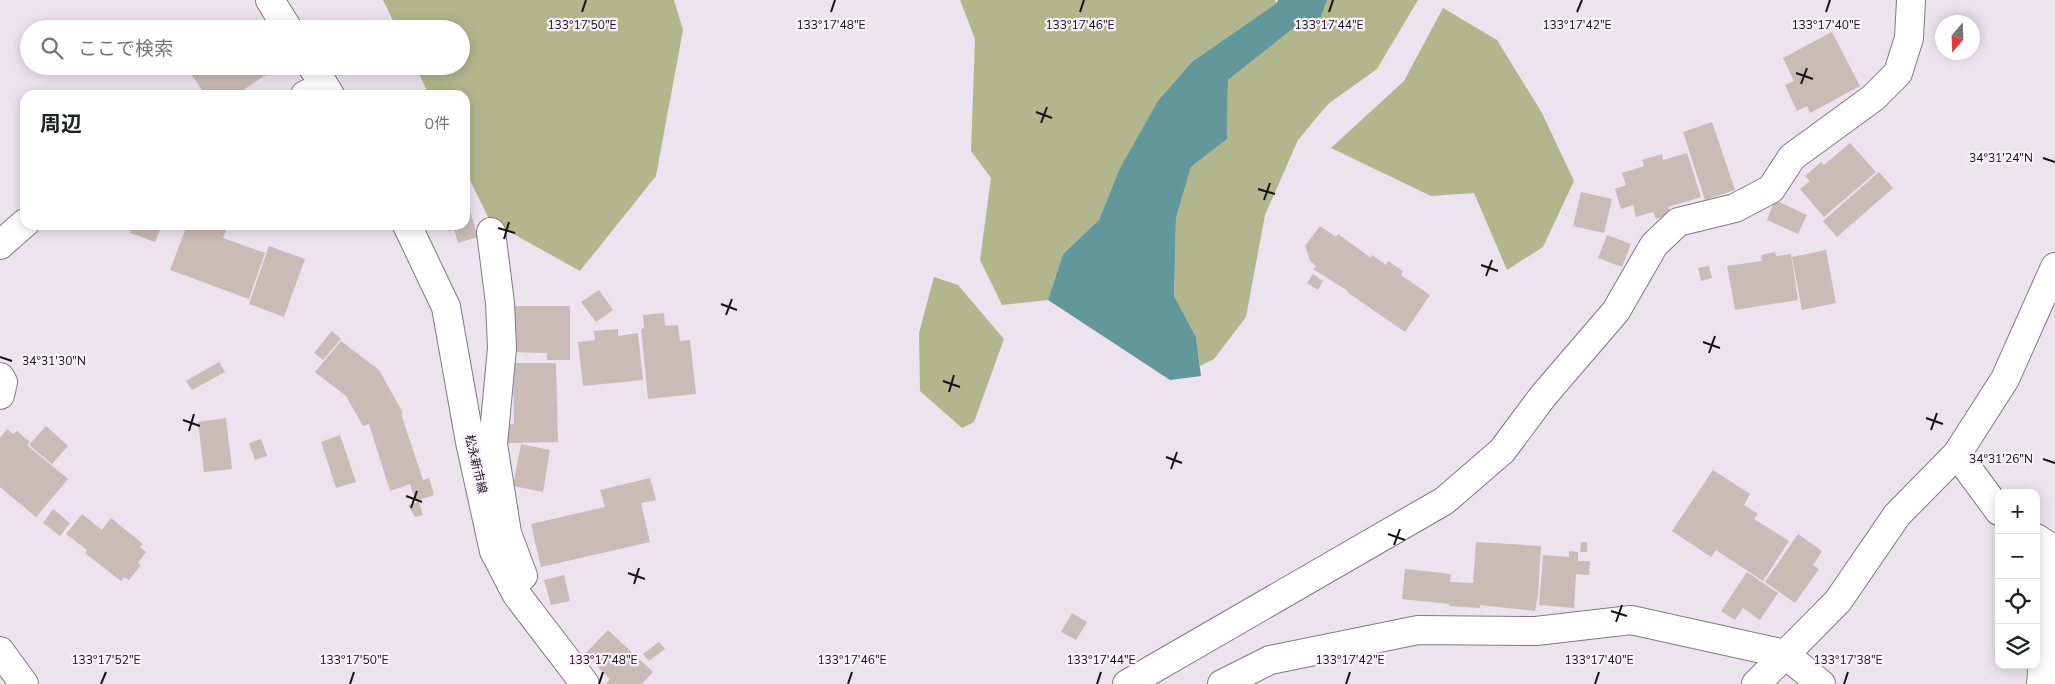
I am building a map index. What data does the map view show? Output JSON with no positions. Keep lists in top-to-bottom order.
{
  "streets": {
    "street": ["松永新市線"]
  },
  "north": "bottom",
  "page": {
    "search": "ここで検索",
    "heading": ["周辺", "0件"],
    "map_buttons": ["+", "−"]
  },
  "coordinates": [
    "133°17'50\"E",
    "133°17'48\"E",
    "133°17'46\"E",
    "133°17'44\"E",
    "133°17'42\"E",
    "133°17'40\"E",
    "34°31'24\"N",
    "34°31'30\"N",
    "34°31'26\"N",
    "133°17'52\"E",
    "133°17'38\"E"
  ]
}
